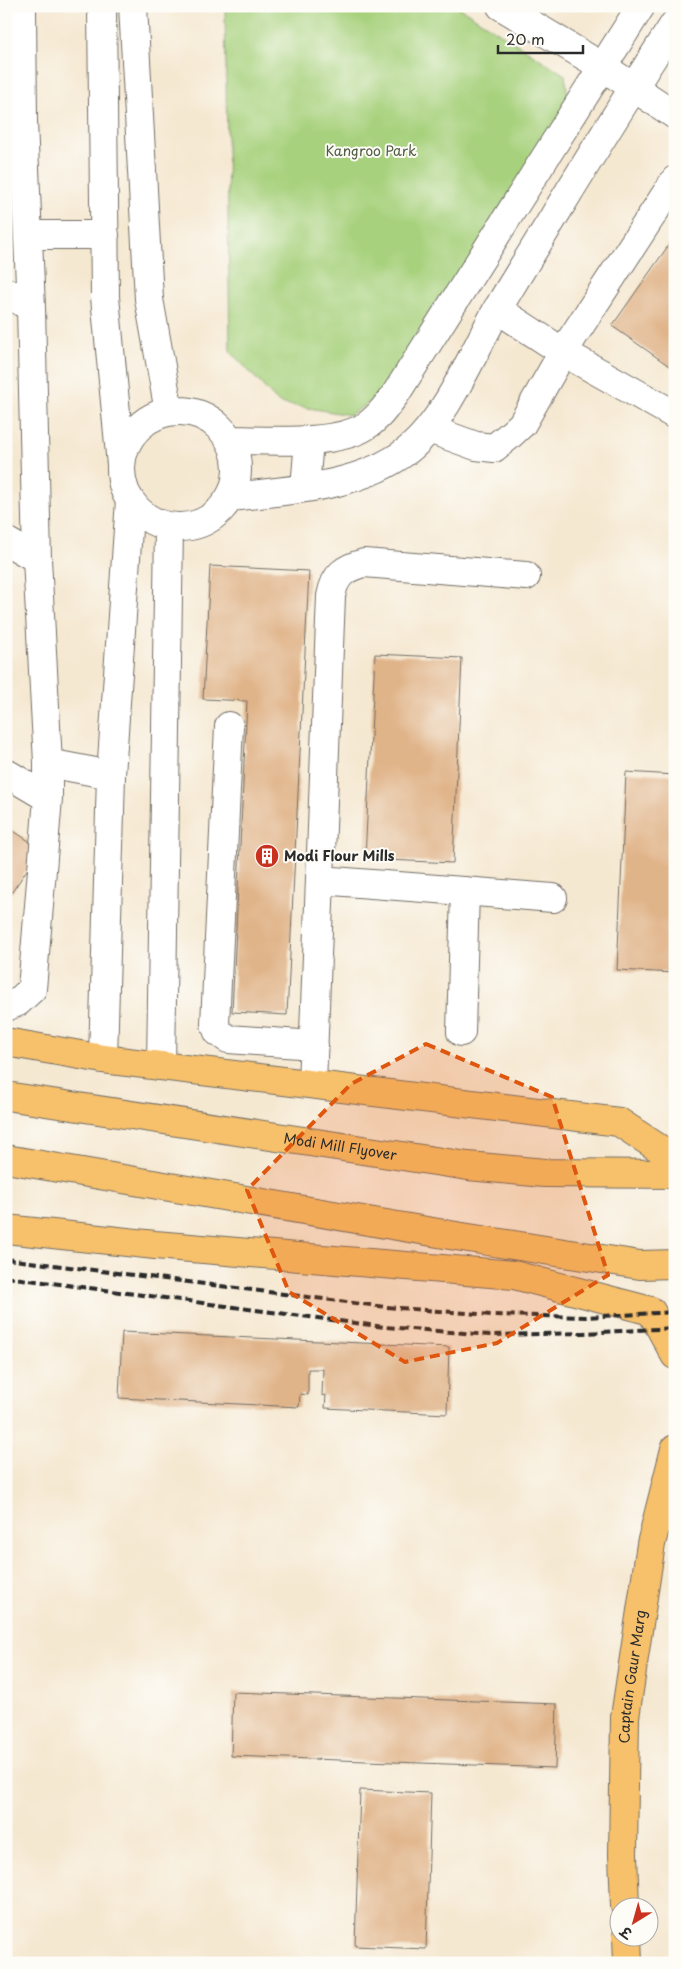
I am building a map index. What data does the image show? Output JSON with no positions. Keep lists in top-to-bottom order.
{
  "streets": {
    "main road": ["Modi Mill Flyover", "Captain Gaur Marg"]
  },
  "parks": ["Kangroo Park"],
  "places": {
    "building": ["Modi Flour Mills"]
  },
  "scale_bar": "20 m",
  "north": "bottom left"
}
